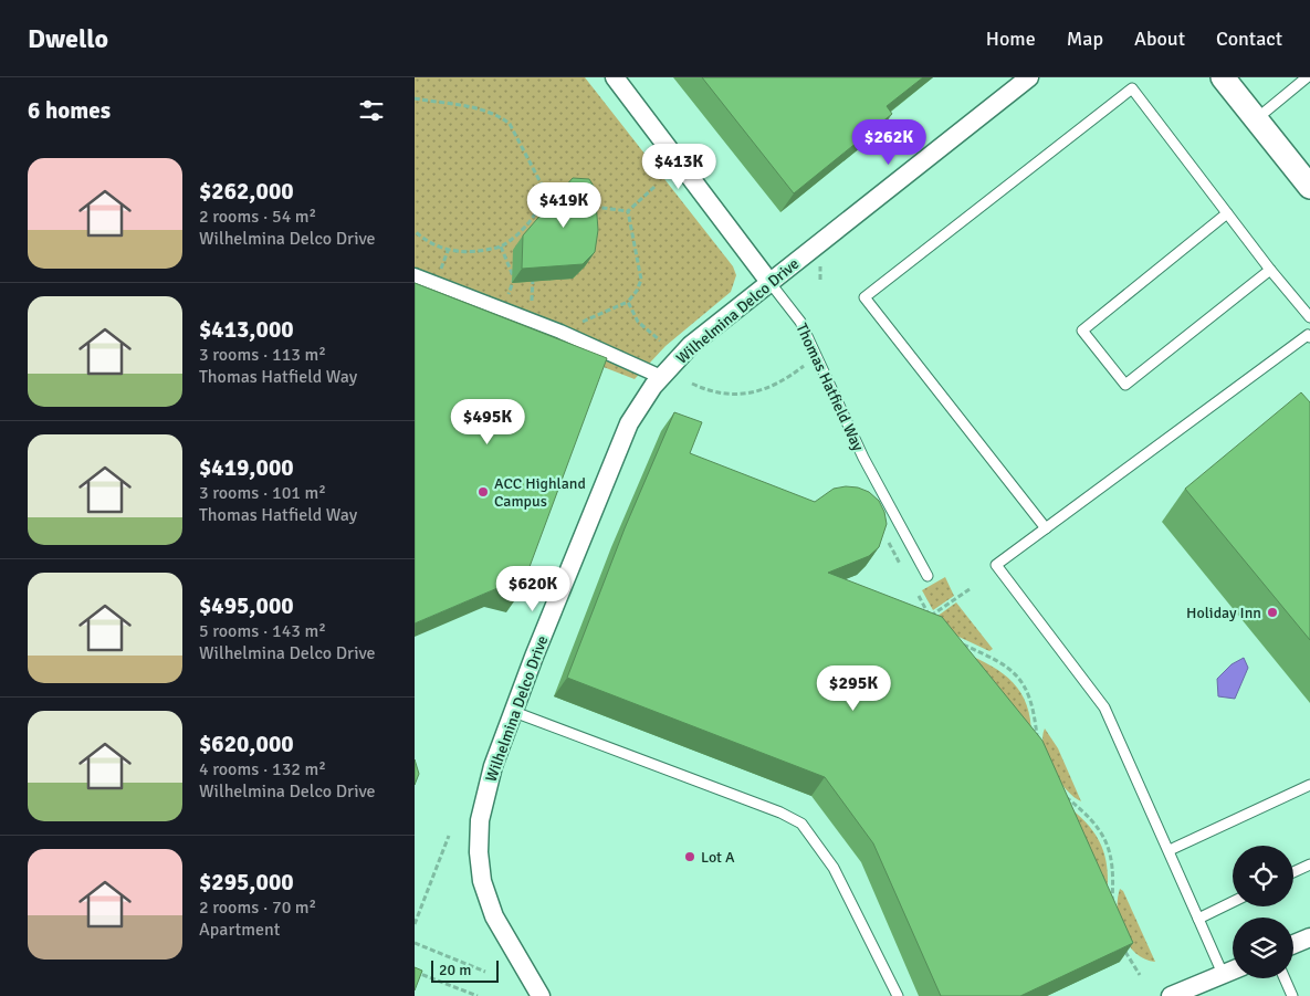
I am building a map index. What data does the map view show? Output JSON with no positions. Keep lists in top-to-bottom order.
{
  "streets": {
    "street": ["Wilhelmina Delco Drive", "Thomas Hatfield Way"]
  },
  "crossings": [
    ["Wilhelmina Delco Drive", "Thomas Hatfield Way"]
  ],
  "places": ["ACC Highland Campus", "Holiday Inn", "Lot A"],
  "scale_bar": "20 m",
  "page": {
    "header": "Dwello",
    "nav": [
      "Home",
      "Map",
      "About",
      "Contact"
    ],
    "heading": "6 homes",
    "price": [
      "$262K",
      "$413K",
      "$419K",
      "$495K",
      "$620K",
      "$295K"
    ],
    "list": [
      {
        "name": "$262,000",
        "note": "2 rooms · 54 m² · Wilhelmina Delco Drive"
      },
      {
        "name": "$413,000",
        "note": "3 rooms · 113 m² · Thomas Hatfield Way"
      },
      {
        "name": "$419,000",
        "note": "3 rooms · 101 m² · Thomas Hatfield Way"
      },
      {
        "name": "$495,000",
        "note": "5 rooms · 143 m² · Wilhelmina Delco Drive"
      },
      {
        "name": "$620,000",
        "note": "4 rooms · 132 m² · Wilhelmina Delco Drive"
      },
      {
        "name": "$295,000",
        "note": "2 rooms · 70 m² · Apartment"
      }
    ],
    "scale": "20 m"
  }
}
